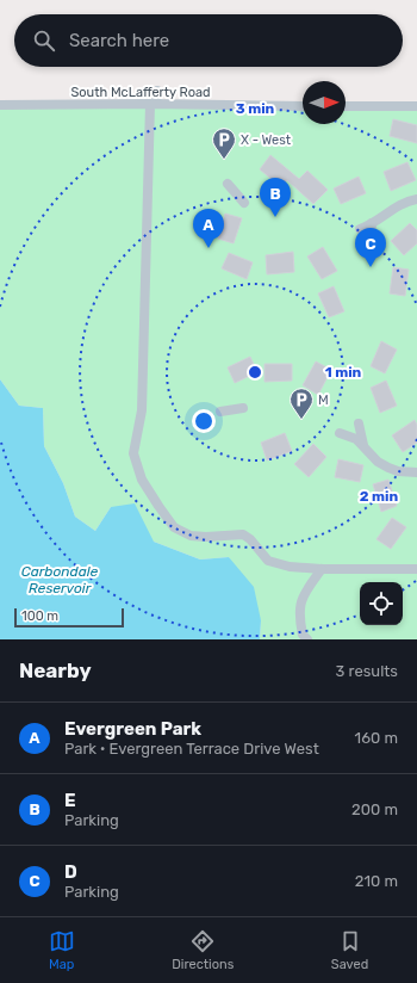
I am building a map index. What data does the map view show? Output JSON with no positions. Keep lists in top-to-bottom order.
{
  "streets": {
    "street": ["South McLafferty Road"]
  },
  "water": ["Carbondale Reservoir"],
  "places": {
    "parking": ["X - West", "M"]
  },
  "scale_bar": "100 m",
  "north": "right",
  "page": {
    "search": "Search here",
    "pins": ["B", "A", "C"],
    "scale": "100 m",
    "heading": ["Nearby", "3 results"],
    "list": [
      {
        "mark": "A",
        "name": "Evergreen Park",
        "note": "Park · Evergreen Terrace Drive West",
        "value": "160 m"
      },
      {
        "mark": "B",
        "name": "E",
        "note": "Parking",
        "value": "200 m"
      },
      {
        "mark": "C",
        "name": "D",
        "note": "Parking",
        "value": "210 m"
      }
    ],
    "nav": ["Map", "Directions", "Saved"]
  },
  "rings": ["3 min", "1 min", "2 min"]
}
